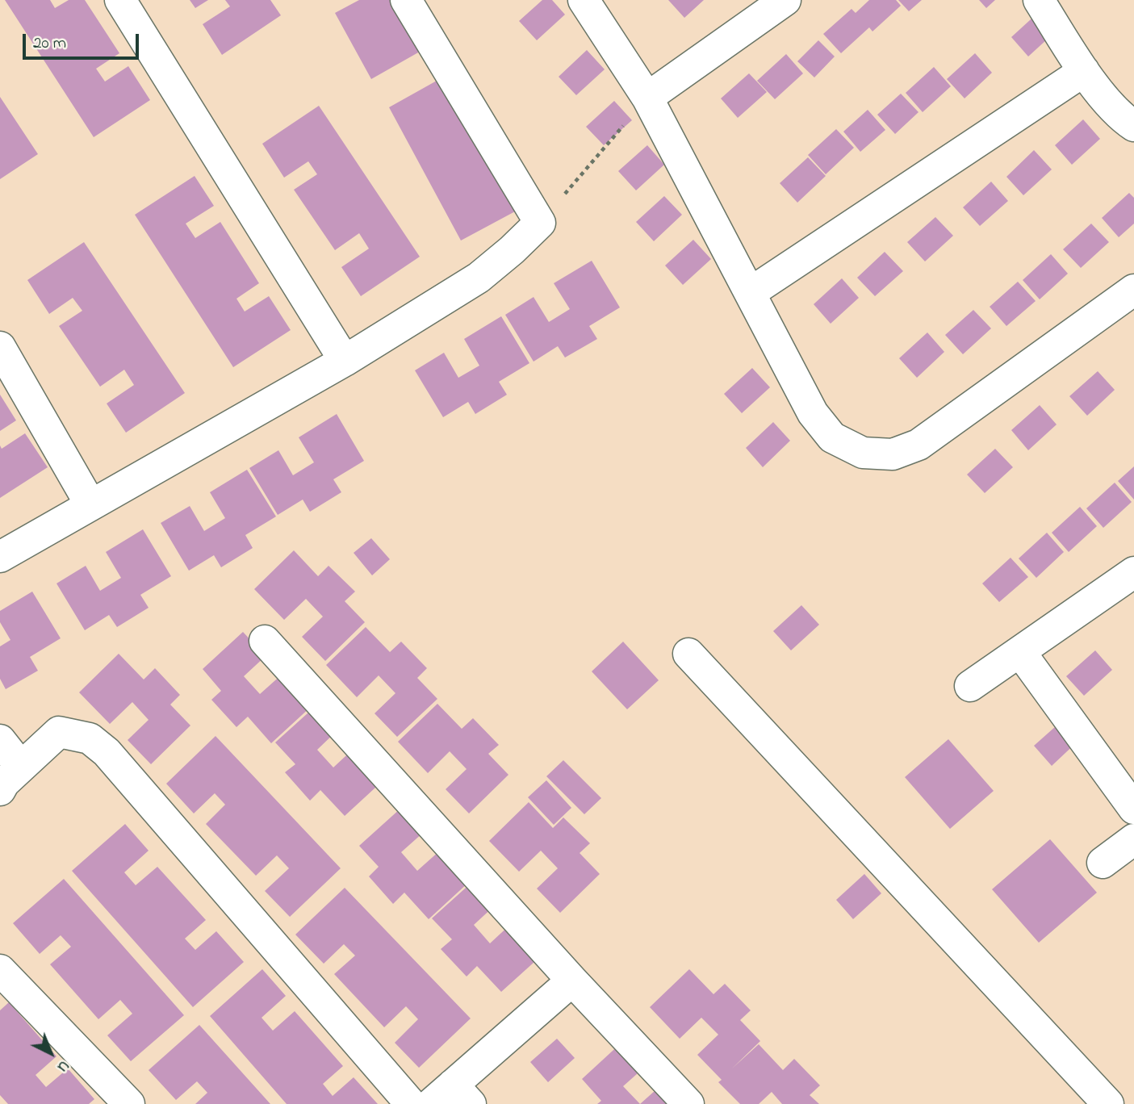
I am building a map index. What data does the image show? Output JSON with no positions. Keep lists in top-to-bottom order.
{
  "scale_bar": "20 m",
  "north": "bottom right"
}
